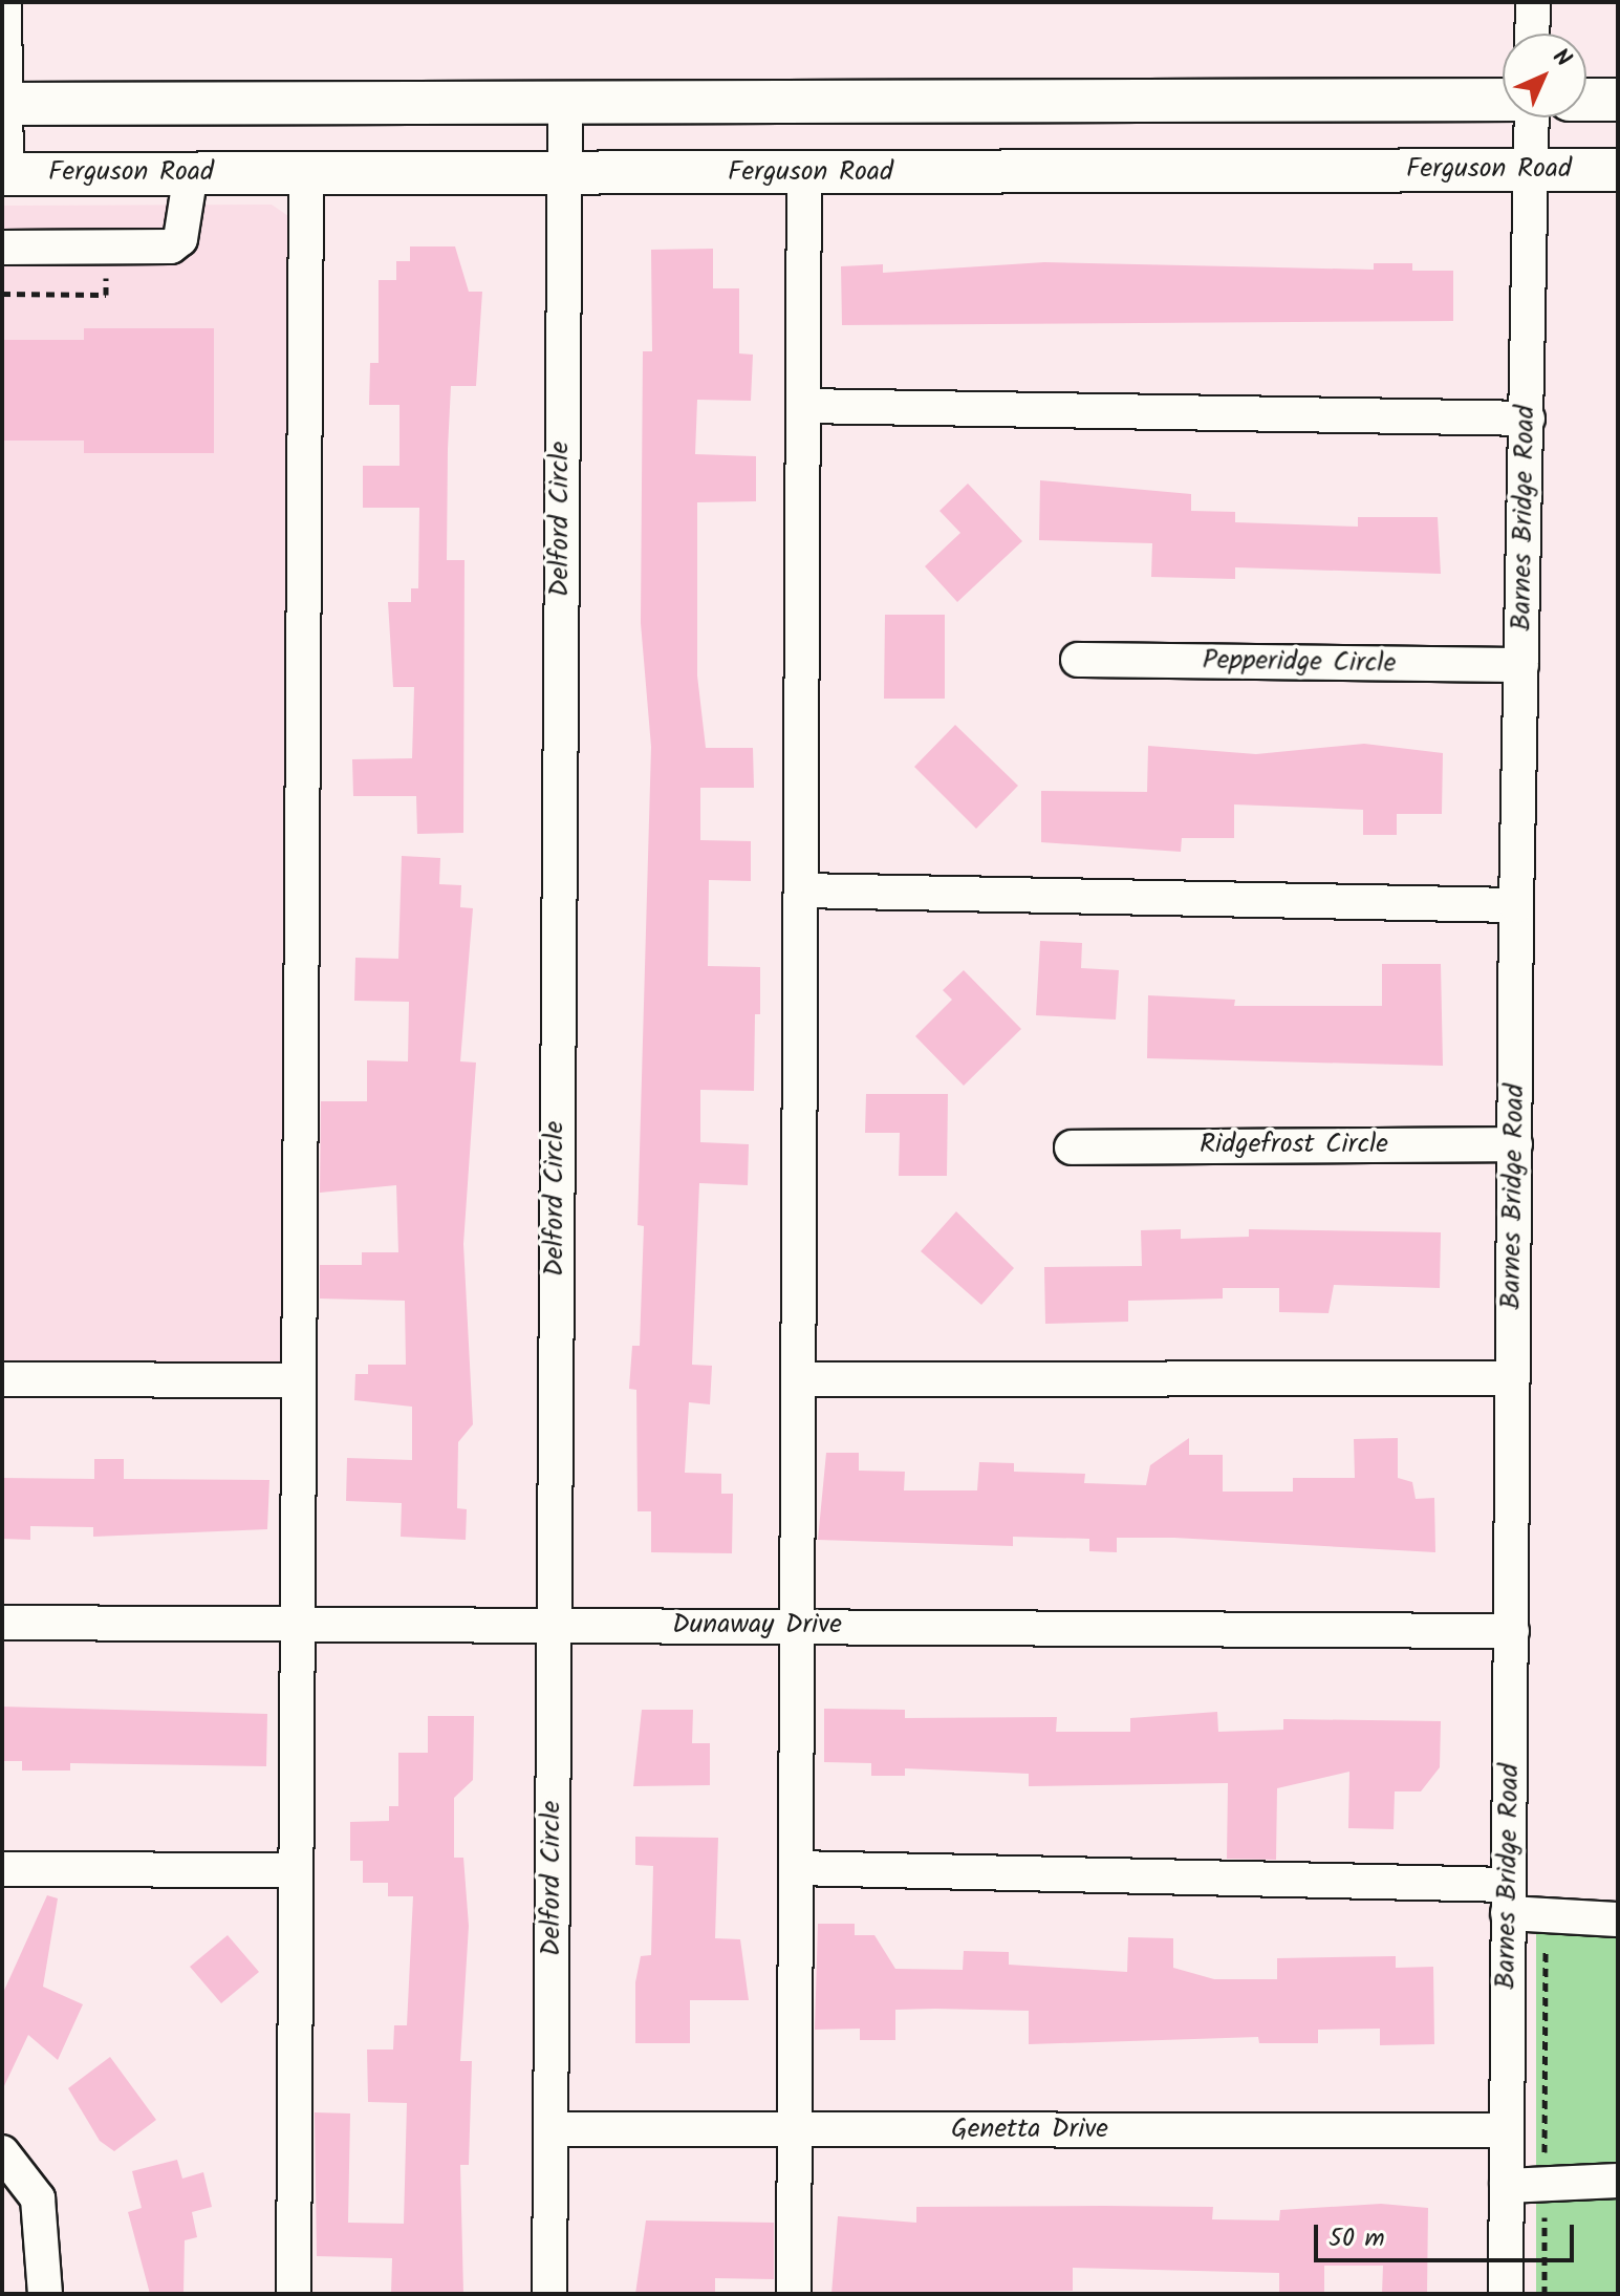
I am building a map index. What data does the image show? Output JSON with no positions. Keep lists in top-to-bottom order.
{
  "streets": {
    "main road": ["Ferguson Road"],
    "street": [
      "Barnes Bridge Road",
      "Delford Circle",
      "Pepperidge Circle",
      "Ridgefrost Circle",
      "Dunaway Drive",
      "Genetta Drive"
    ]
  },
  "crossings": [
    ["Ferguson Road", "Barnes Bridge Road"],
    ["Ferguson Road", "Delford Circle"],
    ["Barnes Bridge Road", "Pepperidge Circle"],
    ["Barnes Bridge Road", "Ridgefrost Circle"],
    ["Barnes Bridge Road", "Dunaway Drive"],
    ["Barnes Bridge Road", "Genetta Drive"],
    ["Delford Circle", "Dunaway Drive"],
    ["Delford Circle", "Genetta Drive"]
  ],
  "scale_bar": "50 m",
  "north": "top right"
}
